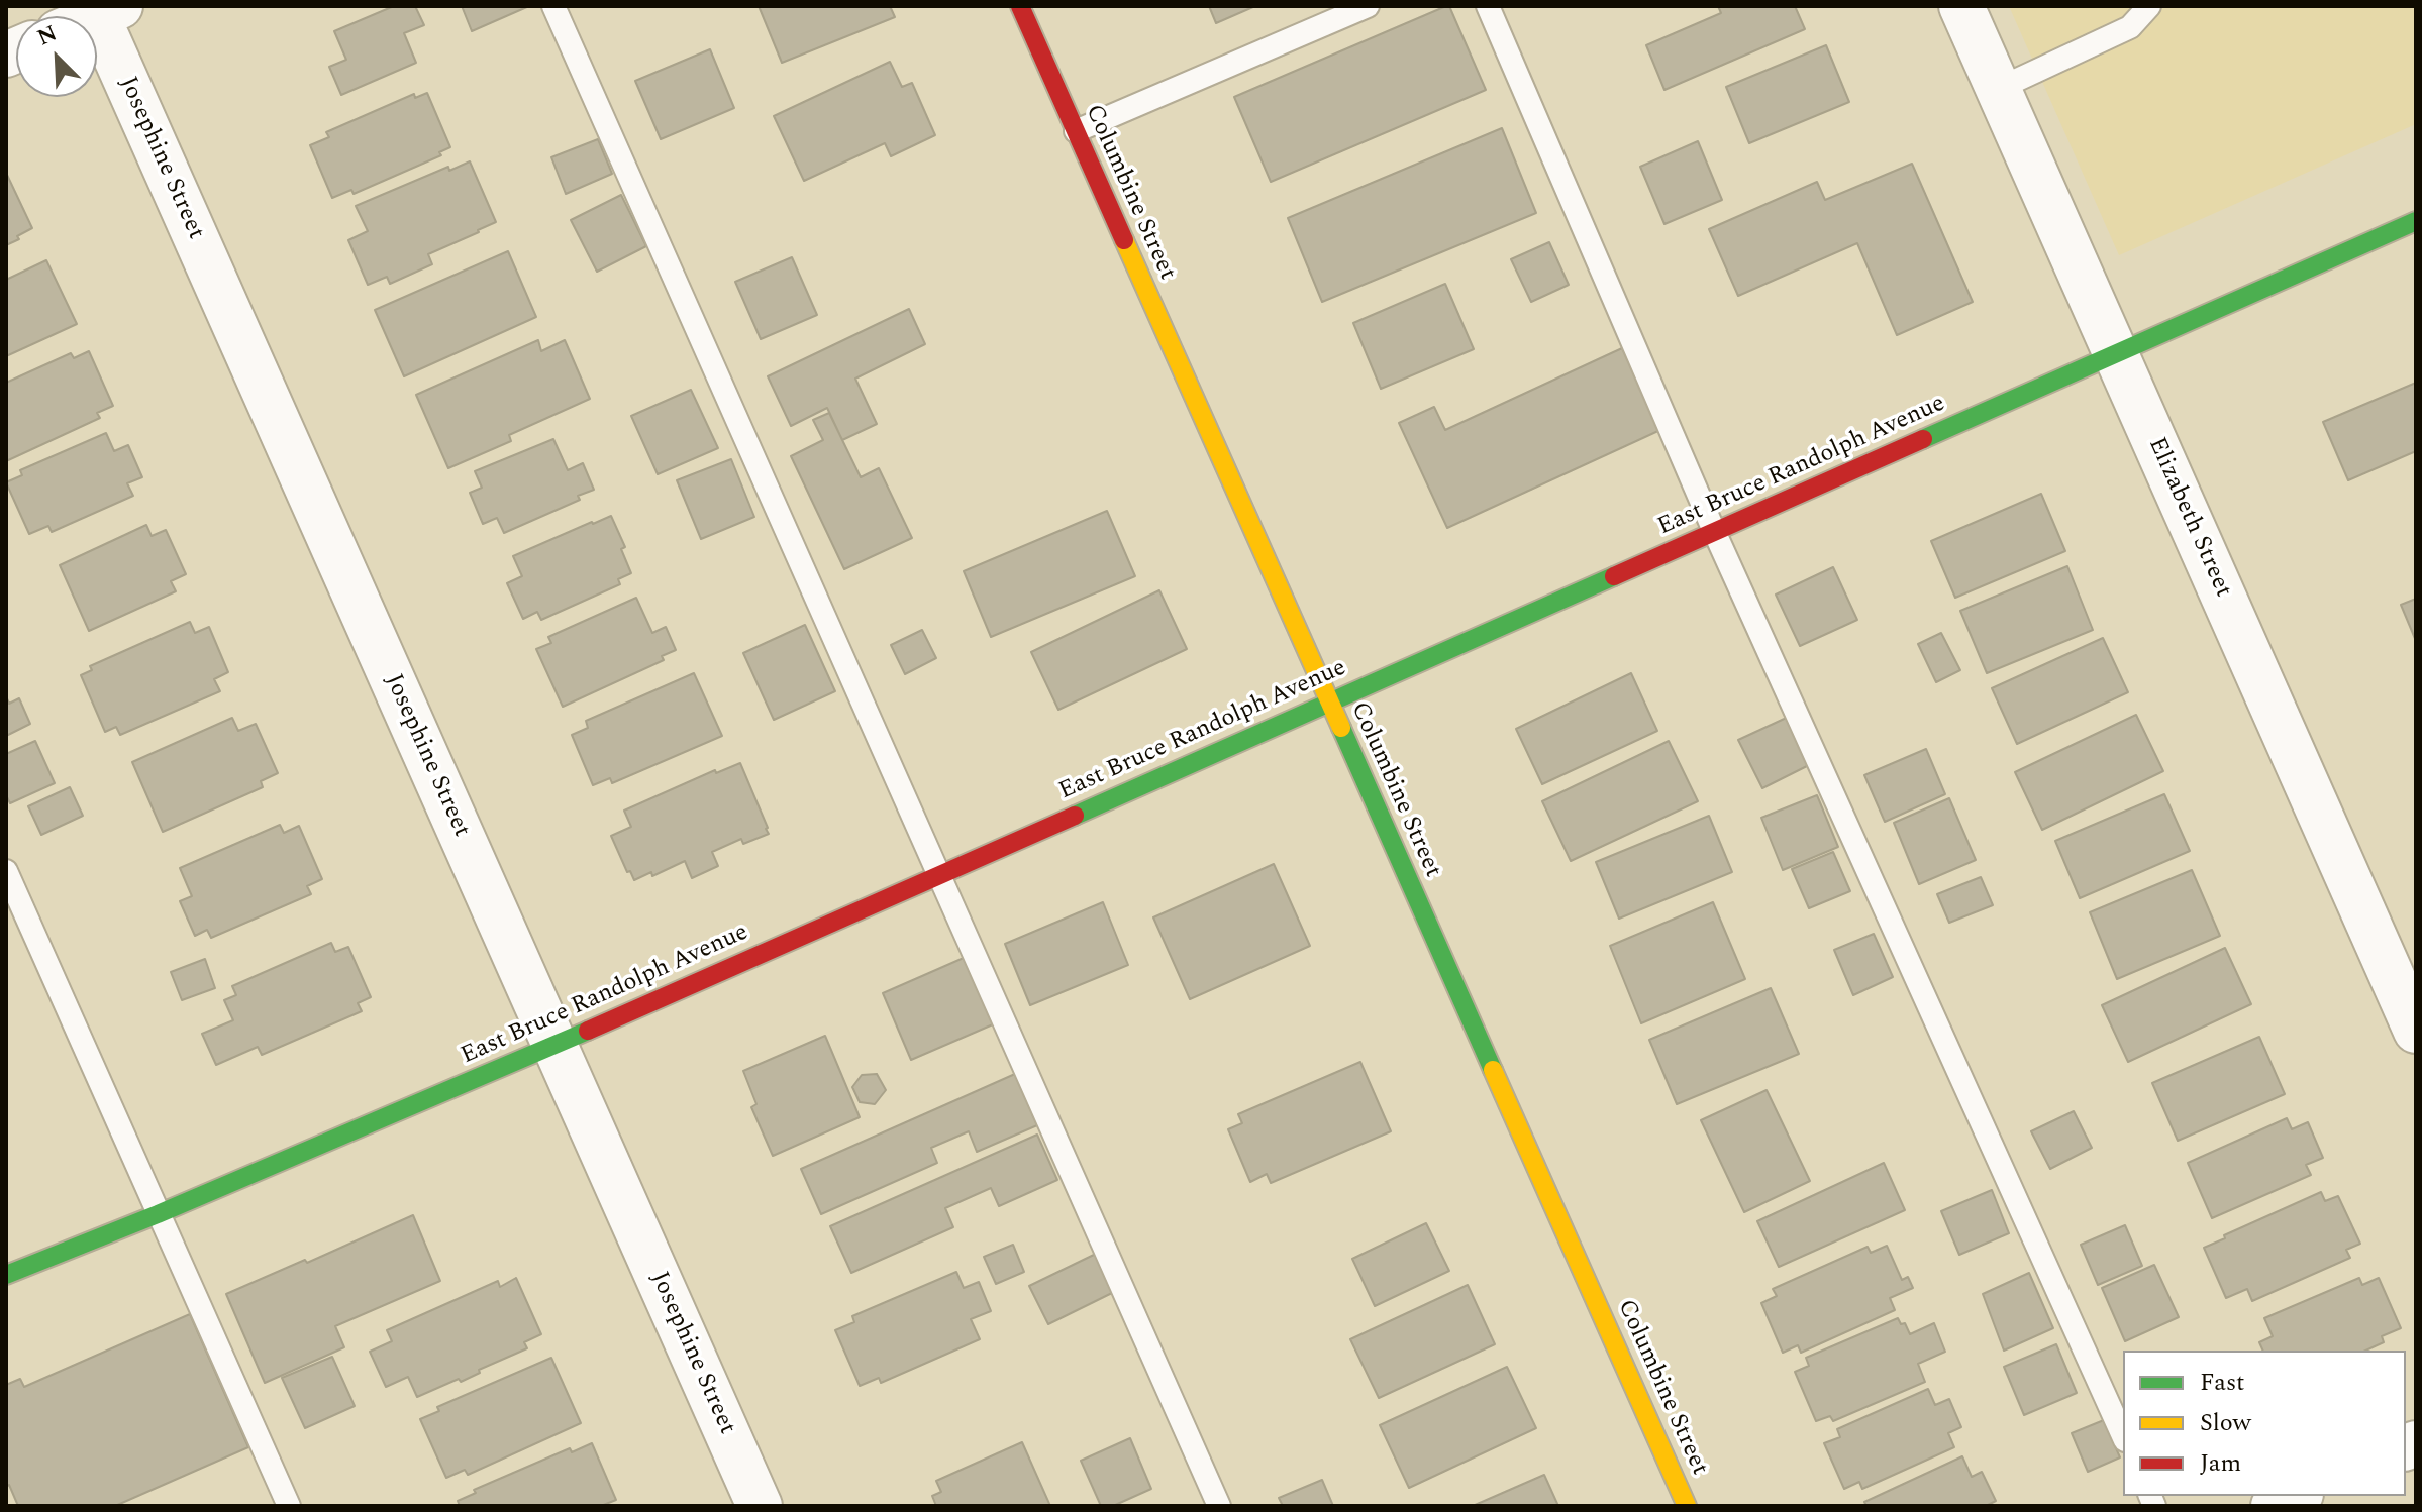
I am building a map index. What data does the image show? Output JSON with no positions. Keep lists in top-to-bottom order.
{
  "streets": {
    "street": [
      "Josephine Street",
      "Columbine Street",
      "East Bruce Randolph Avenue",
      "Elizabeth Street"
    ]
  },
  "crossings": [
    ["Josephine Street", "East Bruce Randolph Avenue"],
    ["Columbine Street", "East Bruce Randolph Avenue"],
    ["East Bruce Randolph Avenue", "Elizabeth Street"]
  ],
  "legend": ["Fast", "Slow", "Jam"],
  "north": "top left"
}
